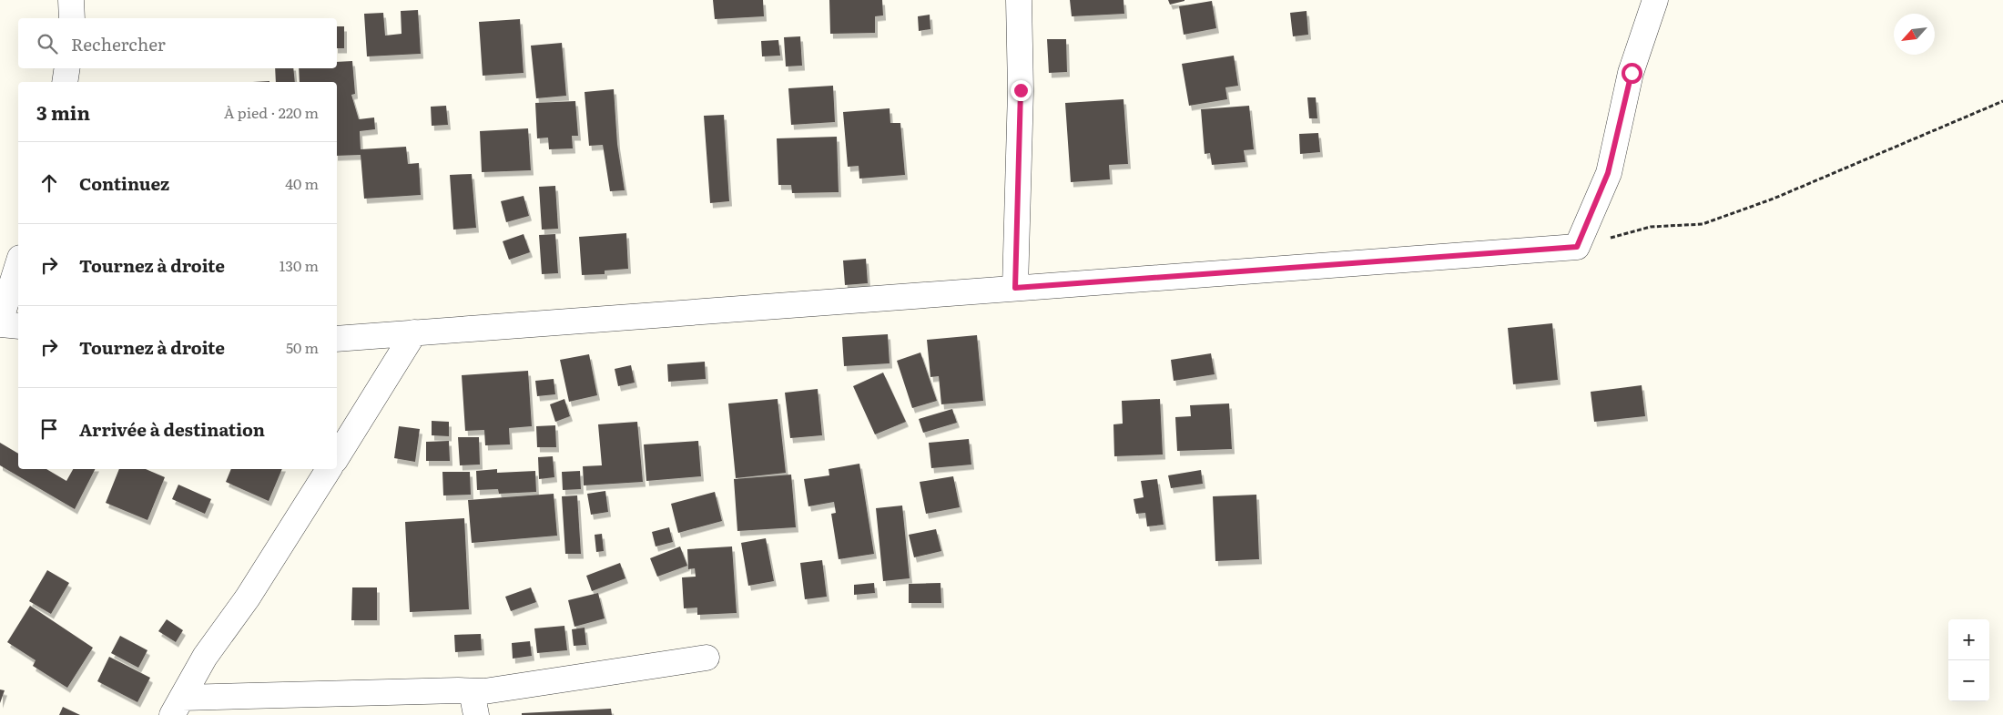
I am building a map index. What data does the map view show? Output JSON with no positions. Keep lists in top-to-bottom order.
{
  "north": "bottom left",
  "page": {
    "search": "Rechercher",
    "heading": ["3 min", "À pied · 220 m"],
    "list": [
      ["Continuez", "40 m"],
      ["Tournez à droite", "130 m"],
      ["Tournez à droite", "50 m"],
      "Arrivée à destination"
    ],
    "map_buttons": ["+", "−"]
  }
}
